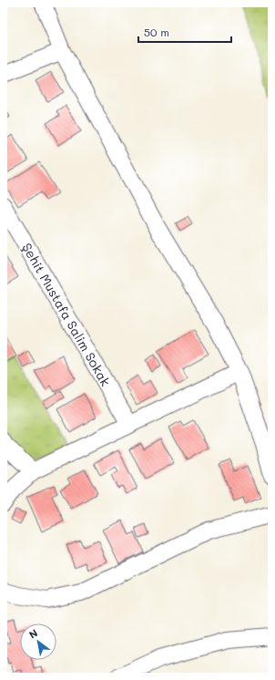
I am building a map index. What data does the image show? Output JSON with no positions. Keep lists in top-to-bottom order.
{
  "streets": {
    "street": ["Şehit Mustafa Salim Sokak"]
  },
  "scale_bar": "50 m",
  "north": "top left"
}
